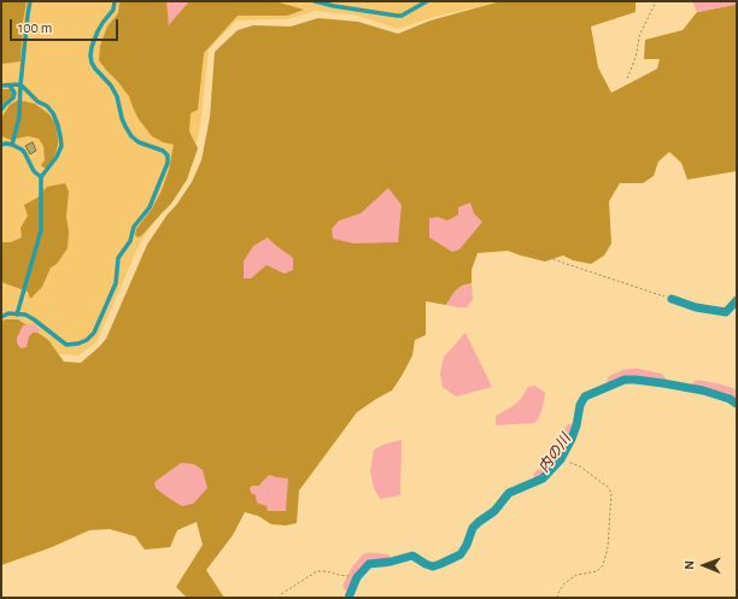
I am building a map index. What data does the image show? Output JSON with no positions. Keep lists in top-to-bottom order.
{
  "water": ["内の川"],
  "scale_bar": "100 m",
  "north": "left"
}
